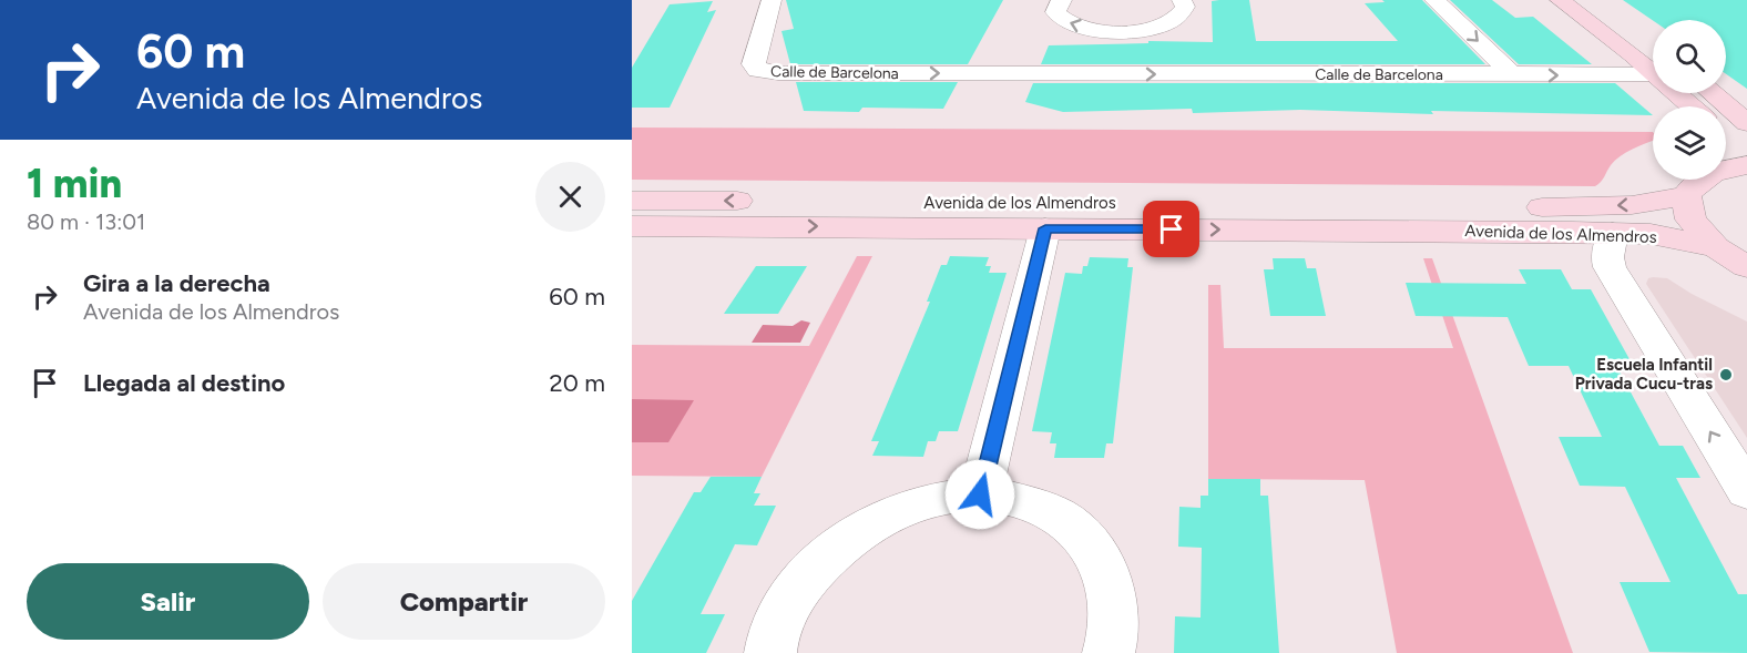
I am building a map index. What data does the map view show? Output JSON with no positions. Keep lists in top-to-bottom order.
{
  "streets": {
    "street": ["Calle de Barcelona", "Avenida de los Almendros"]
  },
  "one_way": ["Calle de Barcelona"],
  "places": ["Escuela Infantil Privada Cucu-tras"],
  "page": {
    "turn": ["60 m", "Avenida de los Almendros"],
    "heading": ["1 min", "80 m · 13:01"],
    "list": [
      {
        "name": "Gira a la derecha",
        "note": "Avenida de los Almendros",
        "value": "60 m"
      },
      {
        "name": "Llegada al destino",
        "value": "20 m"
      }
    ],
    "buttons": ["Salir", "Compartir"]
  }
}
